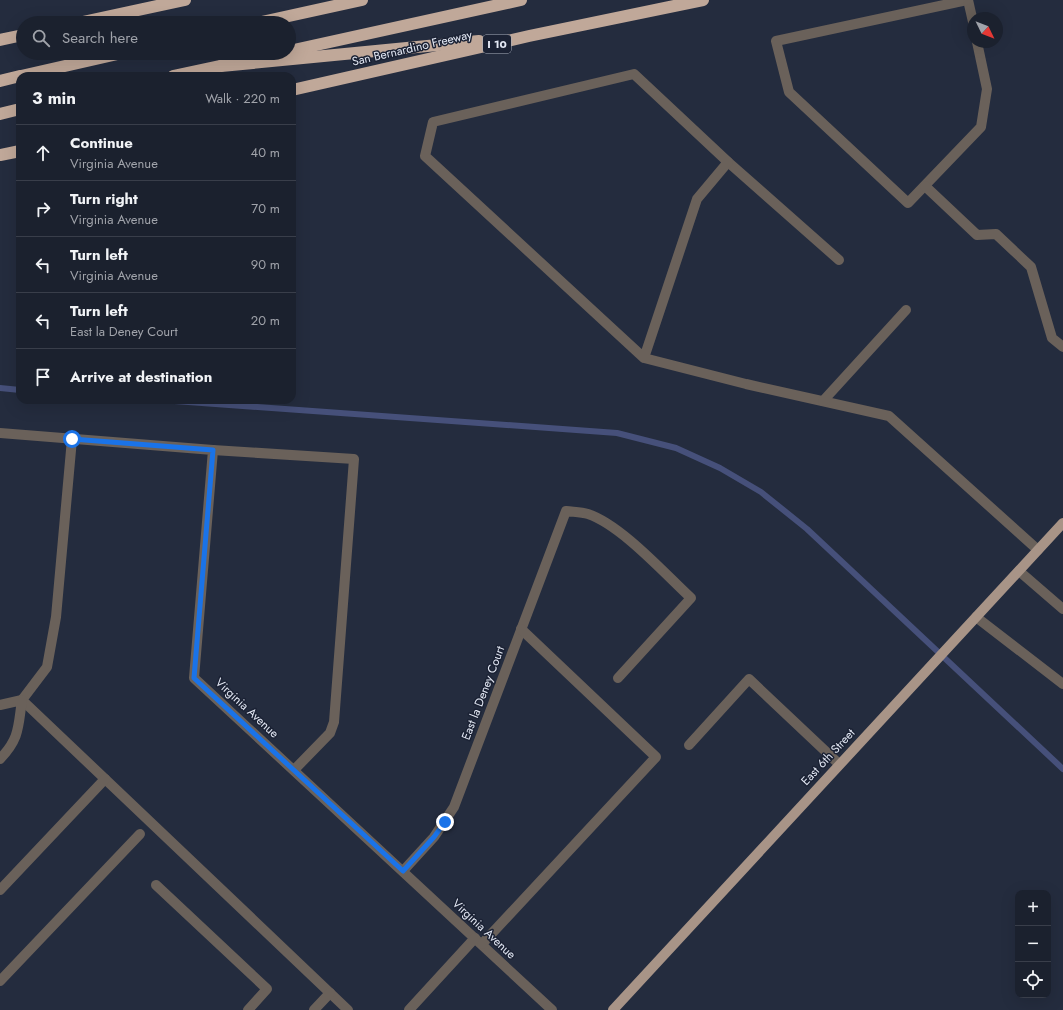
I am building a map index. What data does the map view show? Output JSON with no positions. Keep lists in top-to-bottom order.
{
  "streets": {
    "highway": ["I 10", "San Bernardino Freeway"],
    "main road": ["East 6th Street"],
    "street": ["East la Deney Court", "Virginia Avenue"]
  },
  "crossings": [
    ["East la Deney Court", "Virginia Avenue"]
  ],
  "north": "bottom right",
  "page": {
    "search": "Search here",
    "heading": ["3 min", "Walk · 220 m"],
    "list": [
      ["Continue", "Virginia Avenue", "40 m"],
      ["Turn right", "Virginia Avenue", "70 m"],
      ["Turn left", "Virginia Avenue", "90 m"],
      ["Turn left", "East la Deney Court", "20 m"],
      "Arrive at destination"
    ],
    "map_buttons": ["+", "−"]
  }
}
